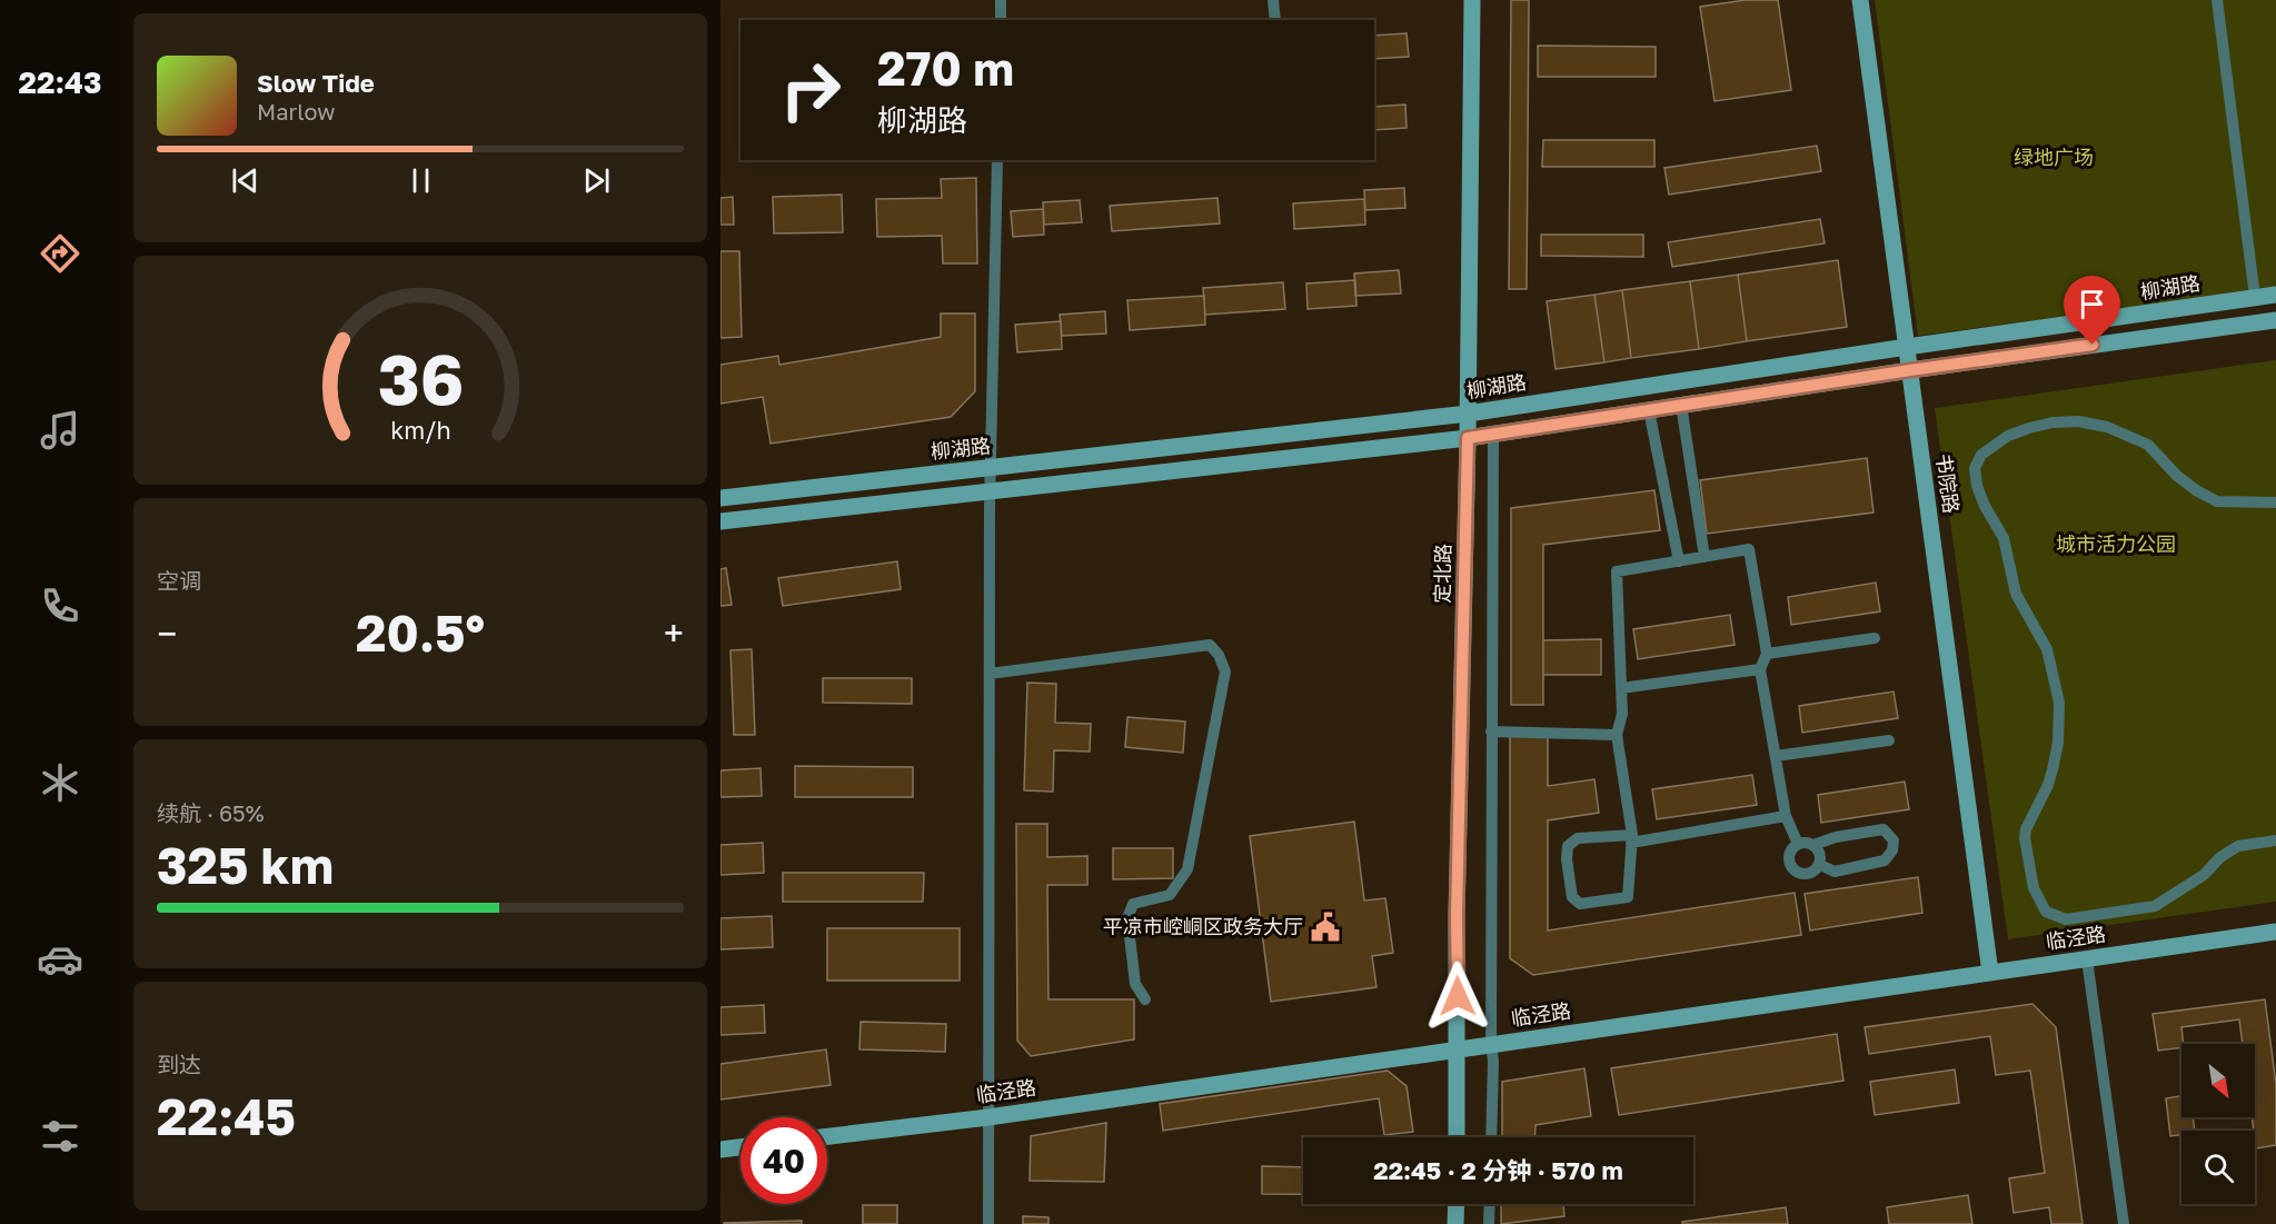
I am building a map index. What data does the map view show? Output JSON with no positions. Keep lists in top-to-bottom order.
{
  "streets": {
    "street": [
      "柳湖路",
      "书院路",
      "定北路",
      "临泾路"
    ]
  },
  "crossings": [
    ["柳湖路", "书院路"],
    ["柳湖路", "定北路"],
    ["书院路", "临泾路"],
    ["定北路", "临泾路"]
  ],
  "parks": ["绿地广场", "城市活力公园"],
  "places": {
    "public building": ["平凉市崆峒区政务大厅"]
  },
  "north": "bottom right",
  "page": {
    "tabs": "22:43",
    "turn": ["270 m", "柳湖路"],
    "song": ["Slow Tide", "Marlow"],
    "tile": [
      "空调",
      ["续航 · 65%", "325 km"],
      ["到达", "22:45"]
    ],
    "heat": ["−", "20.5°", "+"],
    "limit": "40",
    "trip": "22:45 · 2 分钟 · 570 m",
    "gauge": ["36", "km/h"]
  }
}
